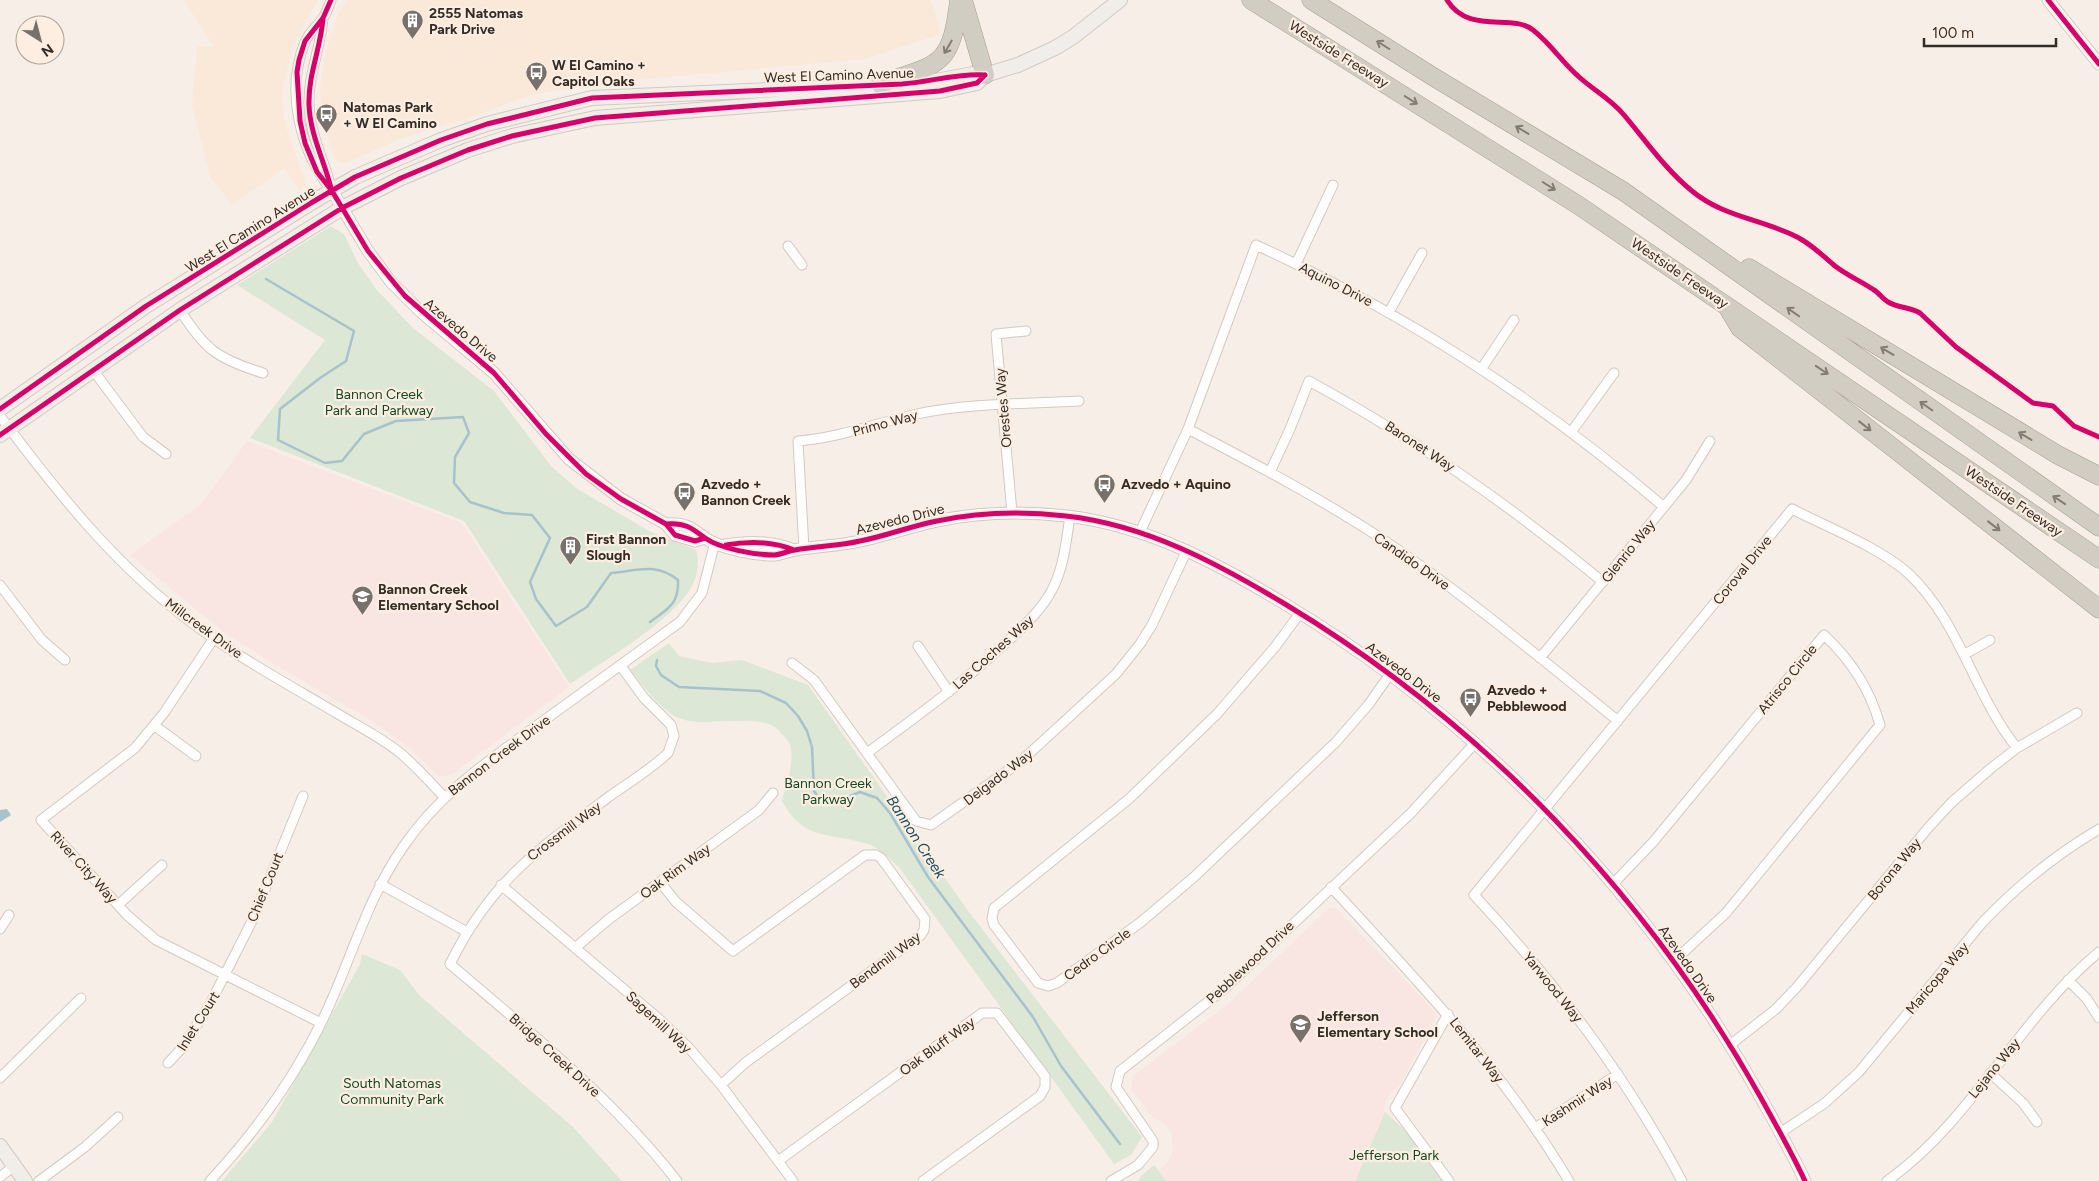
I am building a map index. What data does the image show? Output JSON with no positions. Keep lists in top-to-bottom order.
{
  "streets": {
    "highway": ["Westside Freeway"],
    "main road": ["West El Camino Avenue"],
    "street": [
      "Aquino Drive",
      "Azevedo Drive",
      "Orestes Way",
      "Primo Way",
      "Baronet Way",
      "Glenrio Way",
      "Candido Drive",
      "Coroval Drive",
      "Millcreek Drive",
      "Las Coches Way",
      "Atrisco Circle",
      "Bannon Creek Drive",
      "Delgado Way",
      "Crossmill Way",
      "River City Way",
      "Borona Way",
      "Oak Rim Way",
      "Chief Court",
      "Cedro Circle",
      "Bendmill Way",
      "Pebblewood Drive",
      "Maricopa Way",
      "Yarwood Way",
      "Inlet Court",
      "Sagemill Way",
      "Oak Bluff Way",
      "Lemitar Way",
      "Bridge Creek Drive",
      "Lejano Way",
      "Kashmir Way"
    ]
  },
  "crossings": [
    ["West El Camino Avenue", "Azevedo Drive"],
    ["West El Camino Avenue", "Millcreek Drive"],
    ["Aquino Drive", "Azevedo Drive"],
    ["Aquino Drive", "Glenrio Way"],
    ["Aquino Drive", "Candido Drive"],
    ["Azevedo Drive", "Orestes Way"],
    ["Azevedo Drive", "Primo Way"],
    ["Azevedo Drive", "Coroval Drive"],
    ["Azevedo Drive", "Las Coches Way"],
    ["Azevedo Drive", "Atrisco Circle"],
    ["Azevedo Drive", "Bannon Creek Drive"],
    ["Azevedo Drive", "Delgado Way"],
    ["Azevedo Drive", "Borona Way"],
    ["Azevedo Drive", "Cedro Circle"],
    ["Azevedo Drive", "Pebblewood Drive"],
    ["Azevedo Drive", "Maricopa Way"],
    ["Azevedo Drive", "Yarwood Way"],
    ["Orestes Way", "Primo Way"],
    ["Baronet Way", "Glenrio Way"],
    ["Baronet Way", "Candido Drive"],
    ["Glenrio Way", "Candido Drive"],
    ["Candido Drive", "Coroval Drive"],
    ["Coroval Drive", "Borona Way"],
    ["Coroval Drive", "Yarwood Way"],
    ["Millcreek Drive", "Bannon Creek Drive"],
    ["Millcreek Drive", "River City Way"],
    ["Las Coches Way", "Delgado Way"],
    ["Bannon Creek Drive", "Crossmill Way"],
    ["Bannon Creek Drive", "River City Way"],
    ["Crossmill Way", "Sagemill Way"],
    ["Crossmill Way", "Bridge Creek Drive"],
    ["River City Way", "Chief Court"],
    ["River City Way", "Inlet Court"],
    ["Oak Rim Way", "Bendmill Way"],
    ["Oak Rim Way", "Sagemill Way"],
    ["Chief Court", "Inlet Court"],
    ["Bendmill Way", "Sagemill Way"],
    ["Pebblewood Drive", "Lemitar Way"],
    ["Yarwood Way", "Kashmir Way"],
    ["Sagemill Way", "Oak Bluff Way"],
    ["Lemitar Way", "Kashmir Way"]
  ],
  "water": ["Bannon Creek"],
  "parks": [
    "Bannon Creek Park and Parkway",
    "Bannon Creek Parkway",
    "South Natomas Community Park",
    "Jefferson Park"
  ],
  "places": {
    "building": ["2555 Natomas Park Drive", "First Bannon Slough"],
    "bus stop": [
      "W El Camino + Capitol Oaks",
      "Natomas Park + W El Camino",
      "Azvedo + Aquino",
      "Azvedo + Bannon Creek",
      "Azvedo + Pebblewood"
    ],
    "school or university": ["Bannon Creek Elementary School", "Jefferson Elementary School"]
  },
  "scale_bar": "100 m",
  "north": "bottom right"
}
